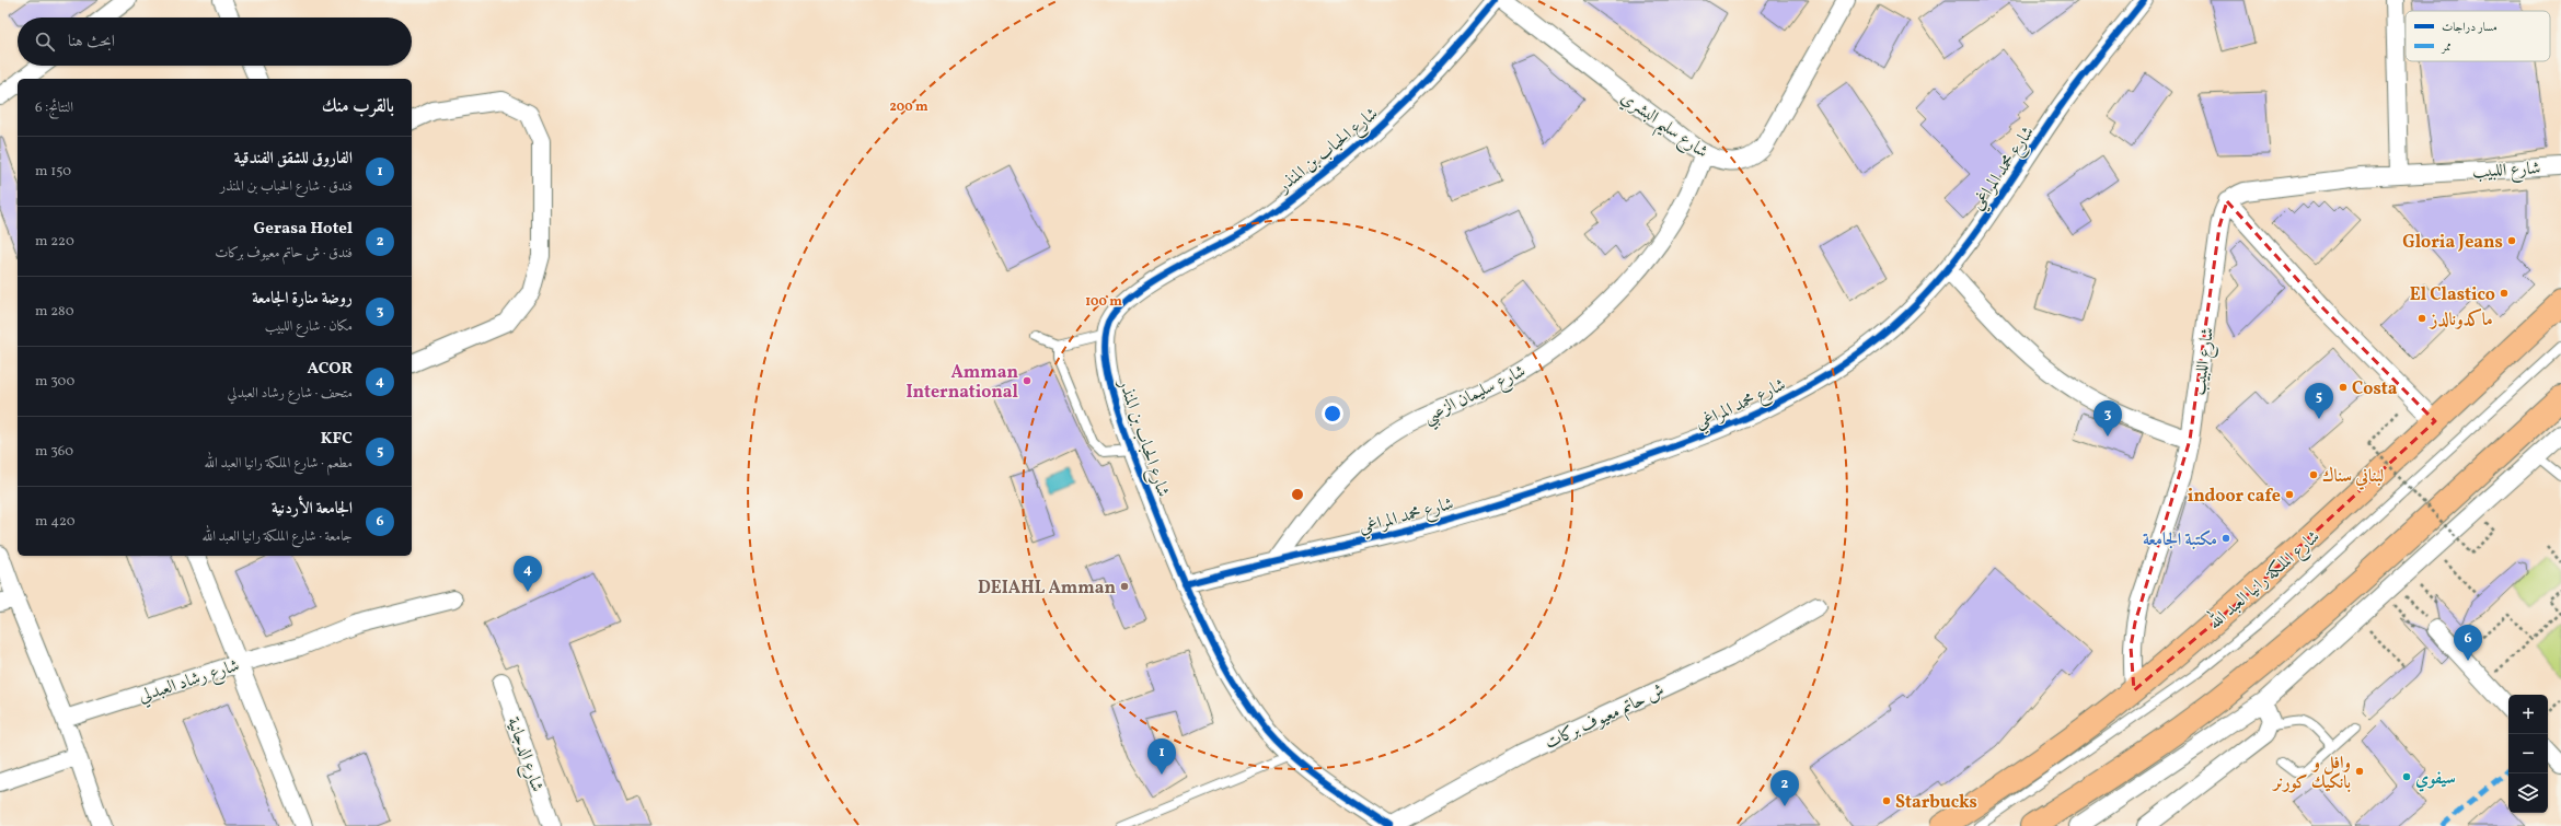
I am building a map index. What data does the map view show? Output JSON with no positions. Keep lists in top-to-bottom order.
{
  "streets": {
    "main road": ["شارع الملكة رانيا العبد الله"],
    "street": [
      "شارع سليم البشري",
      "شارع الحباب بن المنذر",
      "شارع محمد المراغي",
      "شارع اللبيب",
      "شارع سليمان الزعبي",
      "شارع رشاد العبدلي",
      "ش حاتم معيوف بركات",
      "شارع الدجانية"
    ]
  },
  "crossings": [
    ["شارع سليم البشري", "شارع سليمان الزعبي"],
    ["شارع الحباب بن المنذر", "شارع محمد المراغي"],
    ["شارع الحباب بن المنذر", "ش حاتم معيوف بركات"],
    ["شارع محمد المراغي", "شارع سليمان الزعبي"],
    ["شارع اللبيب", "شارع الملكة رانيا العبد الله"]
  ],
  "places": [
    "Gloria Jeans",
    "El Clastico",
    "ماكدونالدز",
    "Amman International",
    "Costa",
    "لبناني سناك",
    "indoor cafe",
    "مكتبة الجامعة",
    "DEIAHL Amman",
    "وافل و بانكيك كورنر",
    "سيفوي",
    "Starbucks"
  ],
  "legend": ["مسار دراجات", "ممر"],
  "page": {
    "search": "ابحث هنا",
    "heading": ["بالقرب منك", "النتائج: 6"],
    "list": [
      {
        "mark": "1",
        "name": "الفاروق للشقق الفندقية",
        "note": "فندق · شارع الحباب بن المنذر",
        "value": "150 m"
      },
      {
        "mark": "2",
        "name": "Gerasa Hotel",
        "note": "فندق · ش حاتم معيوف بركات",
        "value": "220 m"
      },
      {
        "mark": "3",
        "name": "روضة منارة الجامعة",
        "note": "مكان · شارع اللبيب",
        "value": "280 m"
      },
      {
        "mark": "4",
        "name": "ACOR",
        "note": "متحف · شارع رشاد العبدلي",
        "value": "300 m"
      },
      {
        "mark": "5",
        "name": "KFC",
        "note": "مطعم · شارع الملكة رانيا العبد الله",
        "value": "360 m"
      },
      {
        "mark": "6",
        "name": "الجامعة الأردنية",
        "note": "جامعة · شارع الملكة رانيا العبد الله",
        "value": "420 m"
      }
    ],
    "pins": [
      "5",
      "3",
      "4",
      "6",
      "1",
      "2"
    ],
    "map_buttons": ["+", "−"]
  },
  "rings": ["200 m", "100 m"]
}
